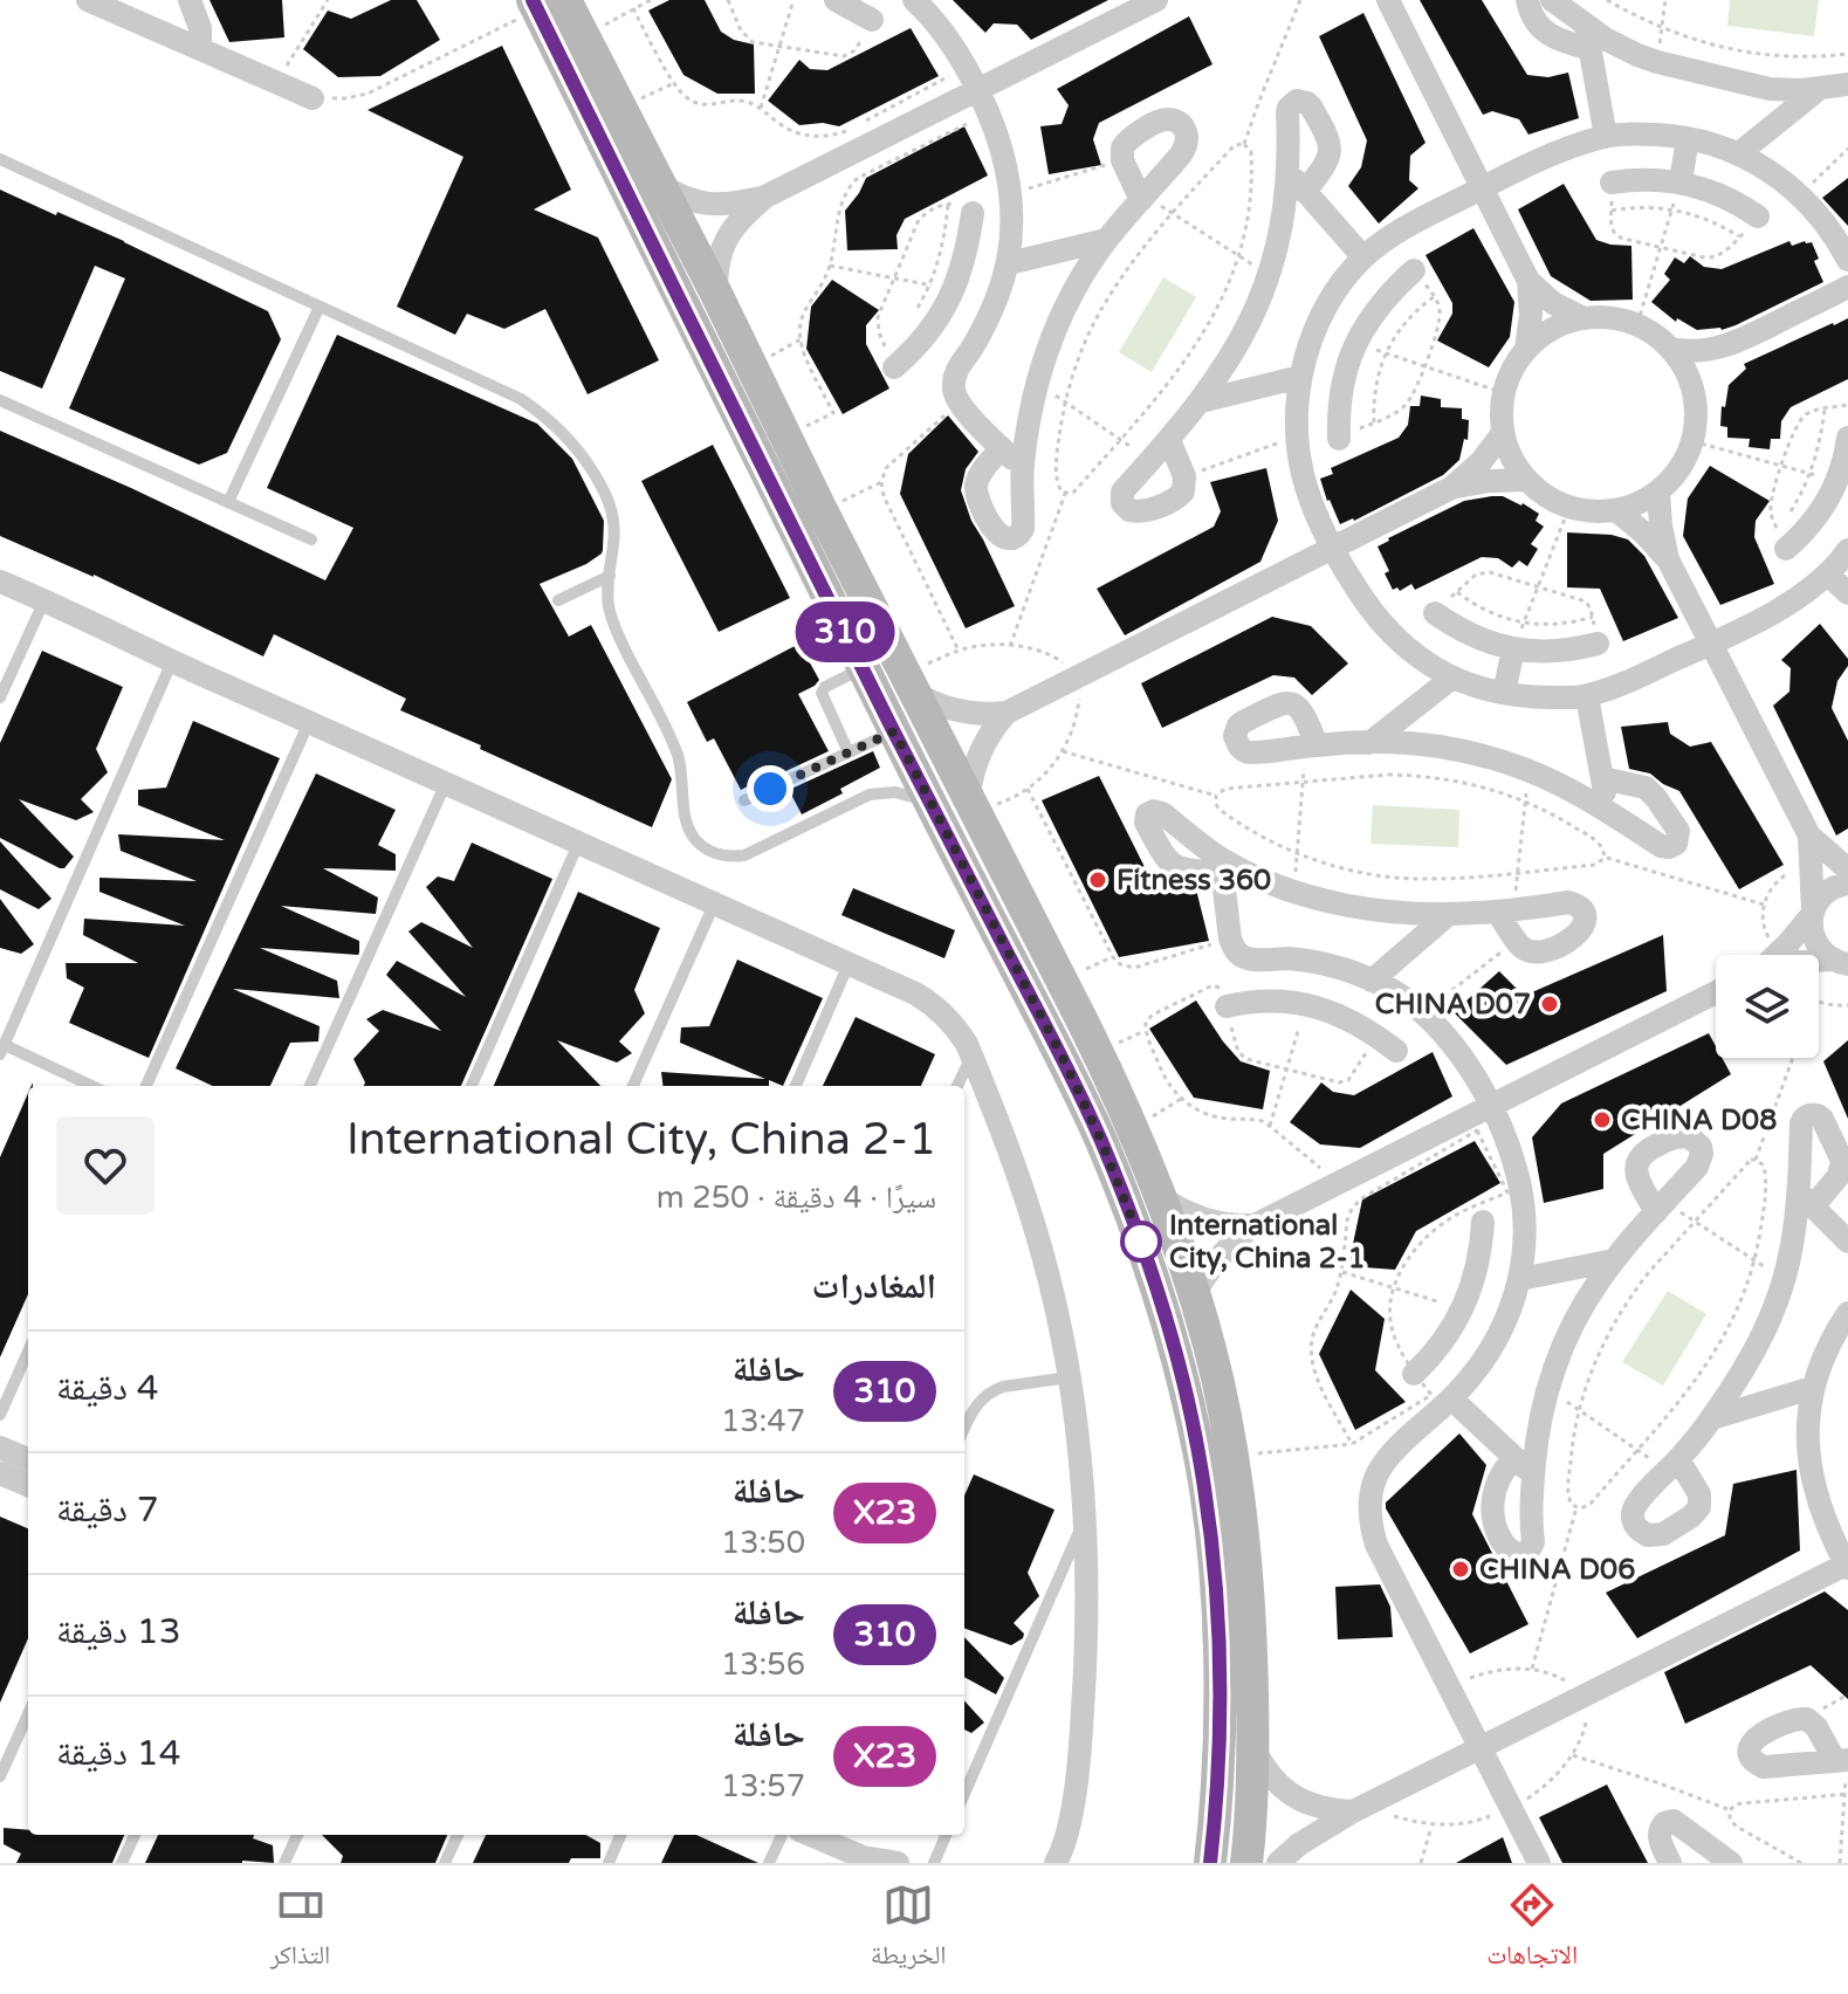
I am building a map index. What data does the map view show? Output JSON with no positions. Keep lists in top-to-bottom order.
{
  "places": [
    "Fitness 360",
    "CHINA D07",
    "CHINA D08",
    "International City, China 2-1",
    "CHINA D06"
  ],
  "lines": ["bus line 310"],
  "page": {
    "on_map": "310",
    "heading": [
      ["International City, China 2-1", "سيرًا · 4 دقيقة · 250 m"],
      "المغادرات"
    ],
    "list": [
      {
        "mark": "310",
        "name": "حافلة",
        "note": "13:47",
        "value": "4 دقيقة"
      },
      {
        "mark": "X23",
        "name": "حافلة",
        "note": "13:50",
        "value": "7 دقيقة"
      },
      {
        "mark": "310",
        "name": "حافلة",
        "note": "13:56",
        "value": "13 دقيقة"
      },
      {
        "mark": "X23",
        "name": "حافلة",
        "note": "13:57",
        "value": "14 دقيقة"
      }
    ],
    "tabs": ["الاتجاهات", "الخريطة", "التذاكر"]
  }
}
